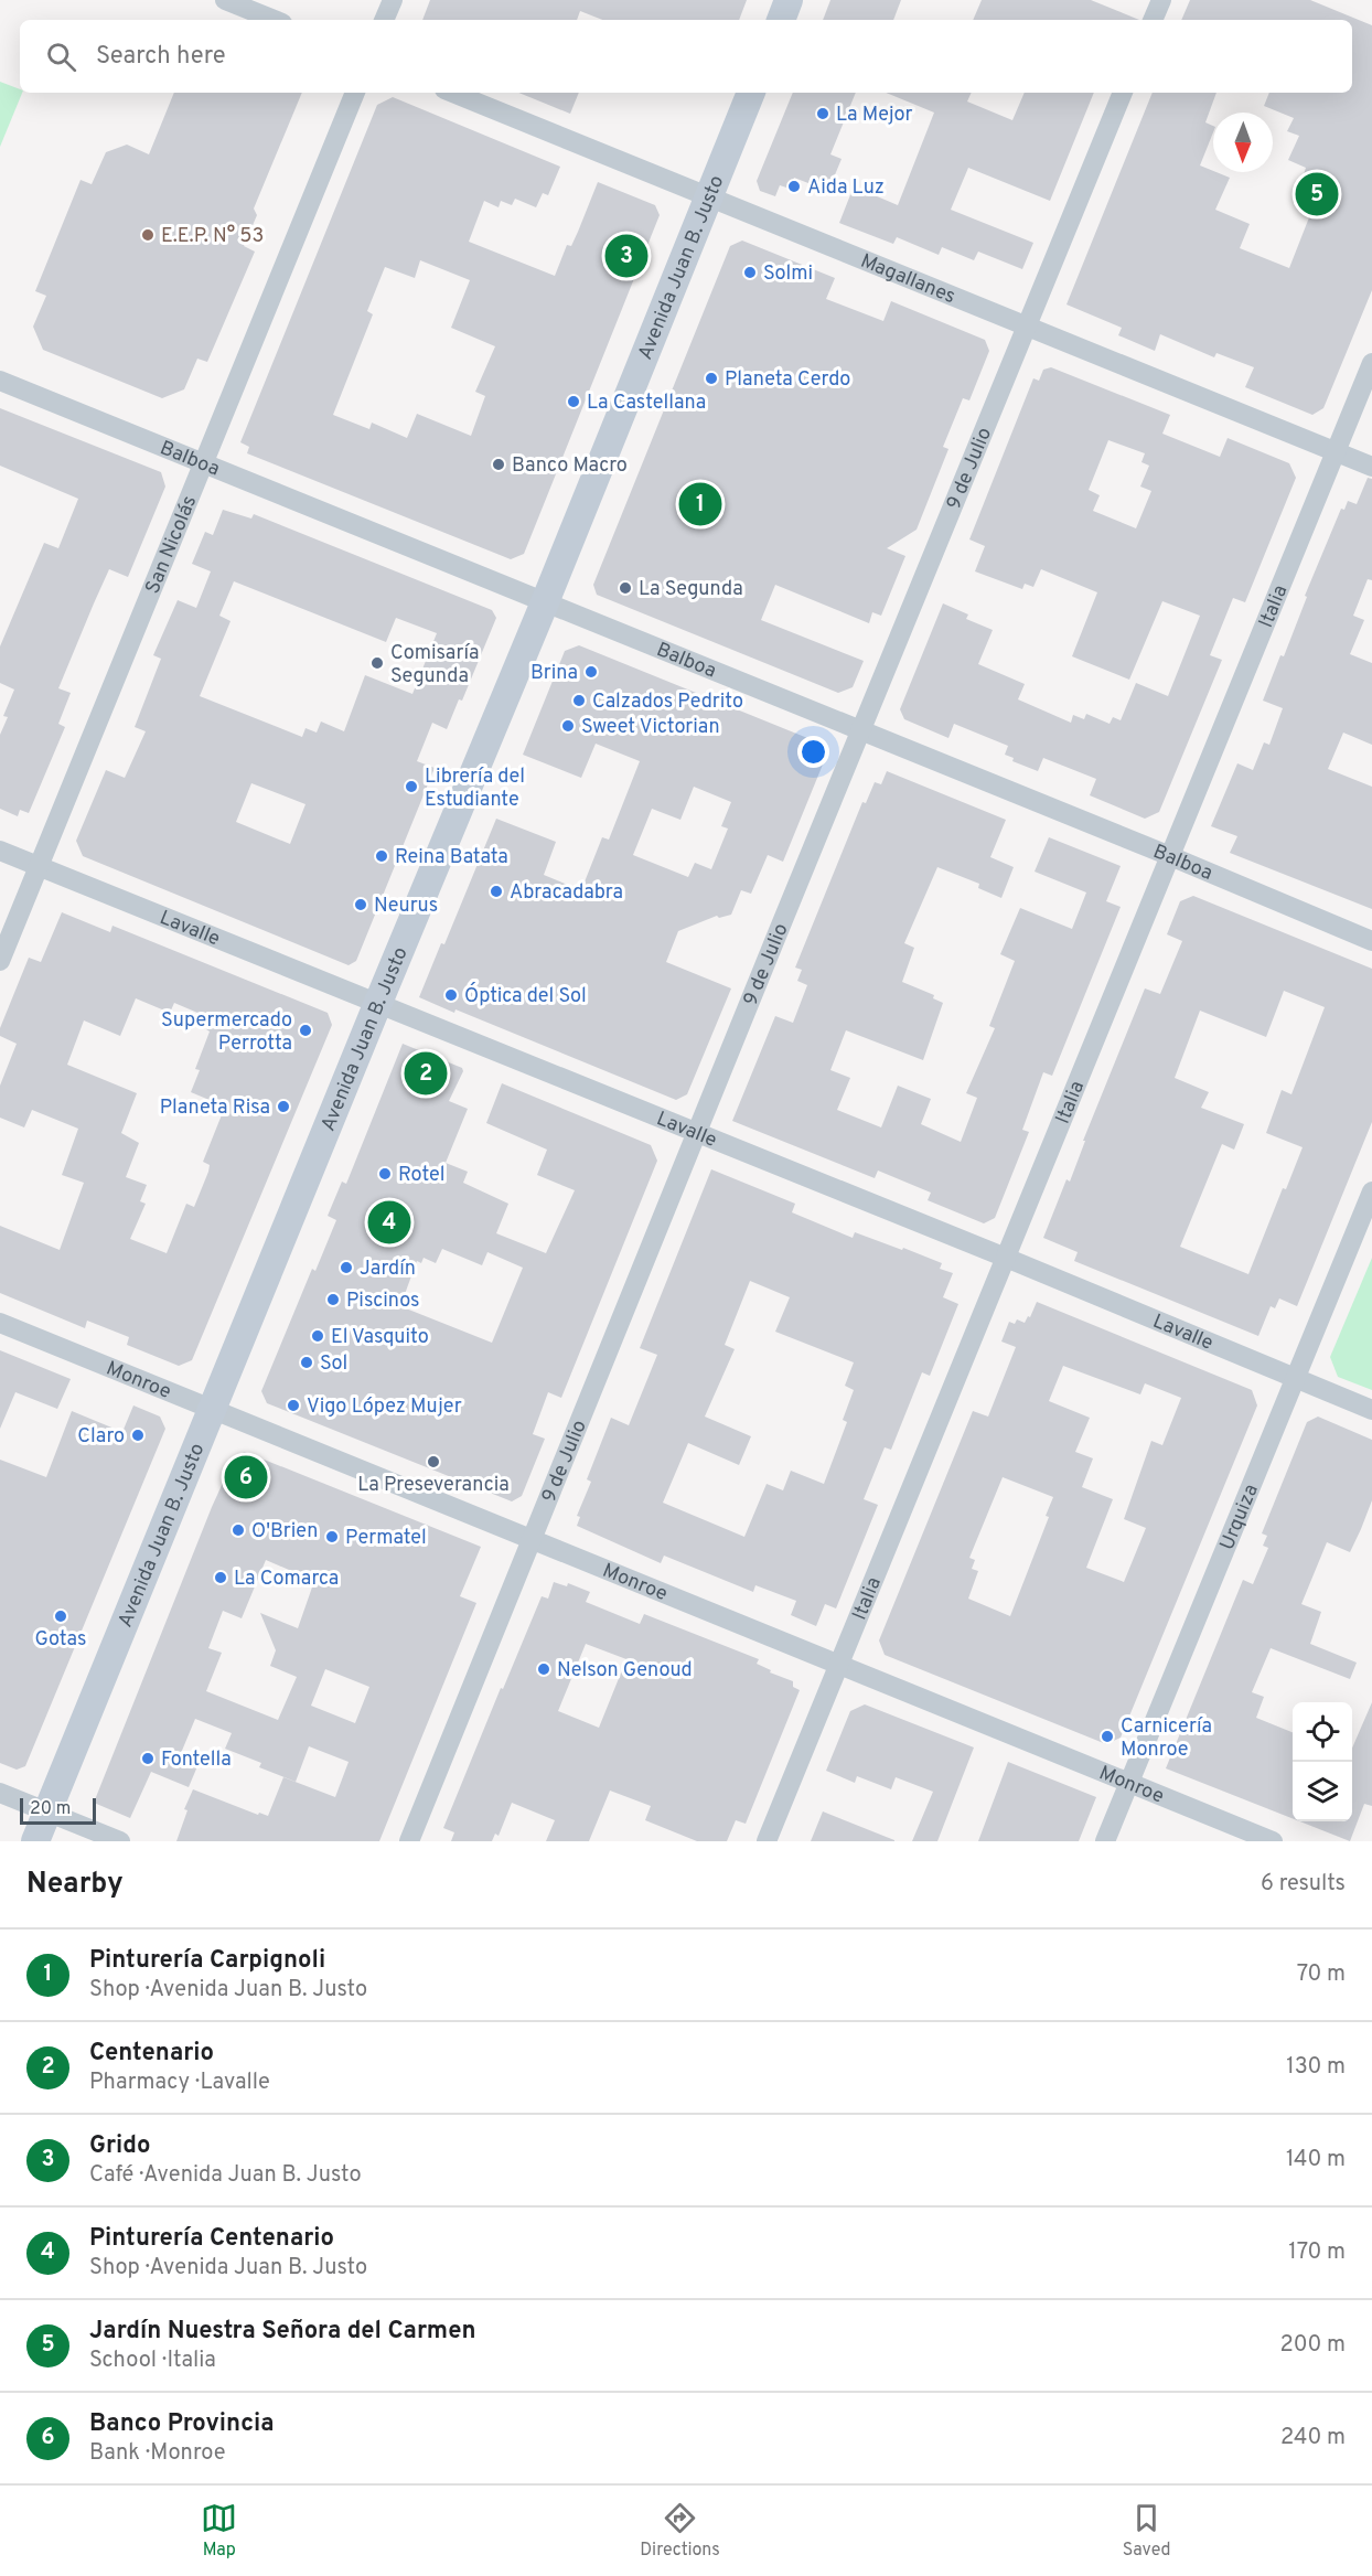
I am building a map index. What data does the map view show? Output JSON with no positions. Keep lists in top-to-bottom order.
{
  "streets": {
    "main road": ["Avenida Juan B. Justo"],
    "street": [
      "Magallanes",
      "Balboa",
      "9 de Julio",
      "San Nicolás",
      "Italia",
      "Lavalle",
      "Monroe",
      "Urquiza"
    ]
  },
  "crossings": [
    ["Avenida Juan B. Justo", "Magallanes"],
    ["Avenida Juan B. Justo", "Balboa"],
    ["Avenida Juan B. Justo", "Lavalle"],
    ["Avenida Juan B. Justo", "Monroe"],
    ["Magallanes", "9 de Julio"],
    ["Magallanes", "Italia"],
    ["Balboa", "9 de Julio"],
    ["Balboa", "San Nicolás"],
    ["Balboa", "Italia"],
    ["9 de Julio", "Lavalle"],
    ["9 de Julio", "Monroe"],
    ["San Nicolás", "Lavalle"],
    ["Italia", "Lavalle"],
    ["Italia", "Monroe"],
    ["Lavalle", "Urquiza"],
    ["Monroe", "Urquiza"]
  ],
  "places": [
    "La Mejor",
    "Aida Luz",
    "E.E.P. N° 53",
    "Solmi",
    "Planeta Cerdo",
    "La Castellana",
    "Banco Macro",
    "La Segunda",
    "Comisaría Segunda",
    "Brina",
    "Calzados Pedrito",
    "Sweet Victorian",
    "Librería del Estudiante",
    "Reina Batata",
    "Abracadabra",
    "Neurus",
    "Óptica del Sol",
    "Supermercado Perrotta",
    "Planeta Risa",
    "Rotel",
    "Jardín",
    "Piscinos",
    "El Vasquito",
    "Sol",
    "Vigo López Mujer",
    "Claro",
    "La Preseverancia",
    "O'Brien",
    "Permatel",
    "La Comarca",
    "Gotas",
    "Nelson Genoud",
    "Carnicería Monroe",
    "Fontella"
  ],
  "scale_bar": "20 m",
  "north": "bottom",
  "page": {
    "search": "Search here",
    "pins": [
      "5",
      "3",
      "1",
      "2",
      "4",
      "6"
    ],
    "scale": "20 m",
    "heading": ["Nearby", "6 results"],
    "list": [
      {
        "mark": "1",
        "name": "Pinturería Carpignoli",
        "note": "Shop · Avenida Juan B. Justo",
        "value": "70 m"
      },
      {
        "mark": "2",
        "name": "Centenario",
        "note": "Pharmacy · Lavalle",
        "value": "130 m"
      },
      {
        "mark": "3",
        "name": "Grido",
        "note": "Café · Avenida Juan B. Justo",
        "value": "140 m"
      },
      {
        "mark": "4",
        "name": "Pinturería Centenario",
        "note": "Shop · Avenida Juan B. Justo",
        "value": "170 m"
      },
      {
        "mark": "5",
        "name": "Jardín Nuestra Señora del Carmen",
        "note": "School · Italia",
        "value": "200 m"
      },
      {
        "mark": "6",
        "name": "Banco Provincia",
        "note": "Bank · Monroe",
        "value": "240 m"
      }
    ],
    "nav": ["Map", "Directions", "Saved"]
  }
}
